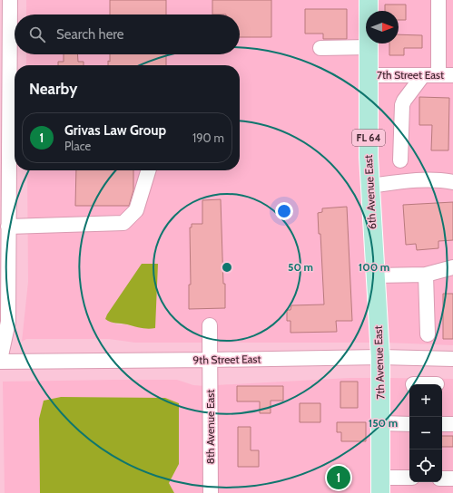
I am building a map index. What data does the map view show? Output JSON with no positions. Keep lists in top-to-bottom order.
{
  "streets": {
    "main road": ["FL 64", "6th Avenue East", "7th Avenue East"],
    "street": ["7th Street East", "9th Street East", "8th Avenue East"]
  },
  "crossings": [
    ["7th Street East", "6th Avenue East"],
    ["6th Avenue East", "7th Avenue East"],
    ["9th Street East", "7th Avenue East"],
    ["9th Street East", "8th Avenue East"]
  ],
  "north": "right",
  "page": {
    "search": "Search here",
    "heading": "Nearby",
    "list": [
      {
        "mark": "1",
        "name": "Grivas Law Group",
        "note": "Place",
        "value": "190 m"
      }
    ],
    "map_buttons": ["+", "−"],
    "pins": "1"
  },
  "rings": ["50 m", "100 m", "150 m"]
}
